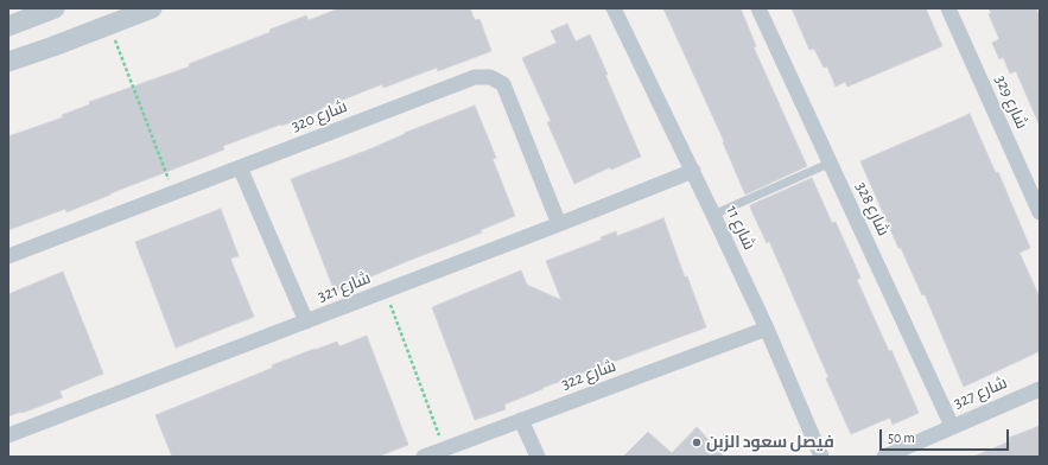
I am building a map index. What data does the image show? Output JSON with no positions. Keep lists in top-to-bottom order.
{
  "streets": {
    "street": [
      "شارع 329",
      "شارع 320",
      "شارع 328",
      "شارع 11",
      "شارع 321",
      "شارع 322",
      "شارع 327"
    ]
  },
  "crossings": [
    ["شارع 320", "شارع 321"],
    ["شارع 328", "شارع 327"],
    ["شارع 11", "شارع 321"],
    ["شارع 11", "شارع 322"]
  ],
  "places": ["فيصل سعود الزبن"],
  "scale_bar": "50 m"
}
